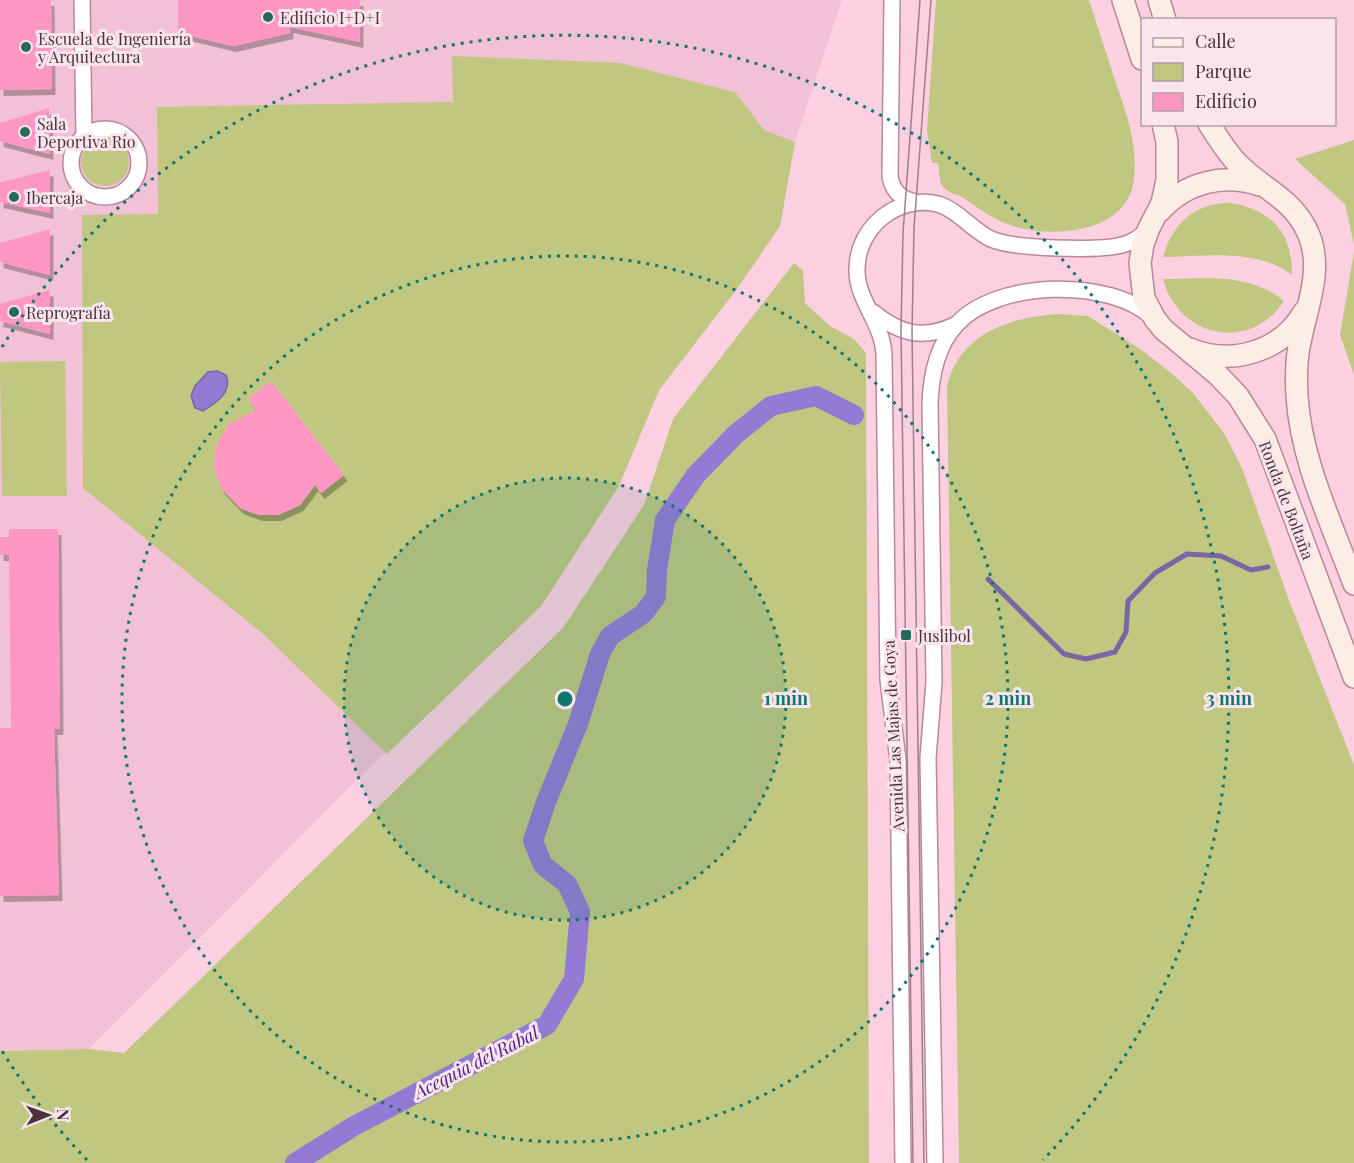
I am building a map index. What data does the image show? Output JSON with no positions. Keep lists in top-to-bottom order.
{
  "streets": {
    "main road": ["Ronda de Boltaña"],
    "street": ["Avenida Las Majas de Goya"]
  },
  "crossings": [
    ["Ronda de Boltaña", "Avenida Las Majas de Goya"]
  ],
  "water": ["Acequia del Rabal"],
  "places": {
    "other": [
      "Edificio I+D+I",
      "Escuela de Ingeniería y Arquitectura",
      "Sala Deportiva Río",
      "Ibercaja",
      "Reprografía"
    ],
    "transit": ["Juslibol"]
  },
  "legend": ["Calle", "Parque", "Edificio"],
  "north": "right",
  "rings": ["1 min", "2 min", "3 min"]
}
